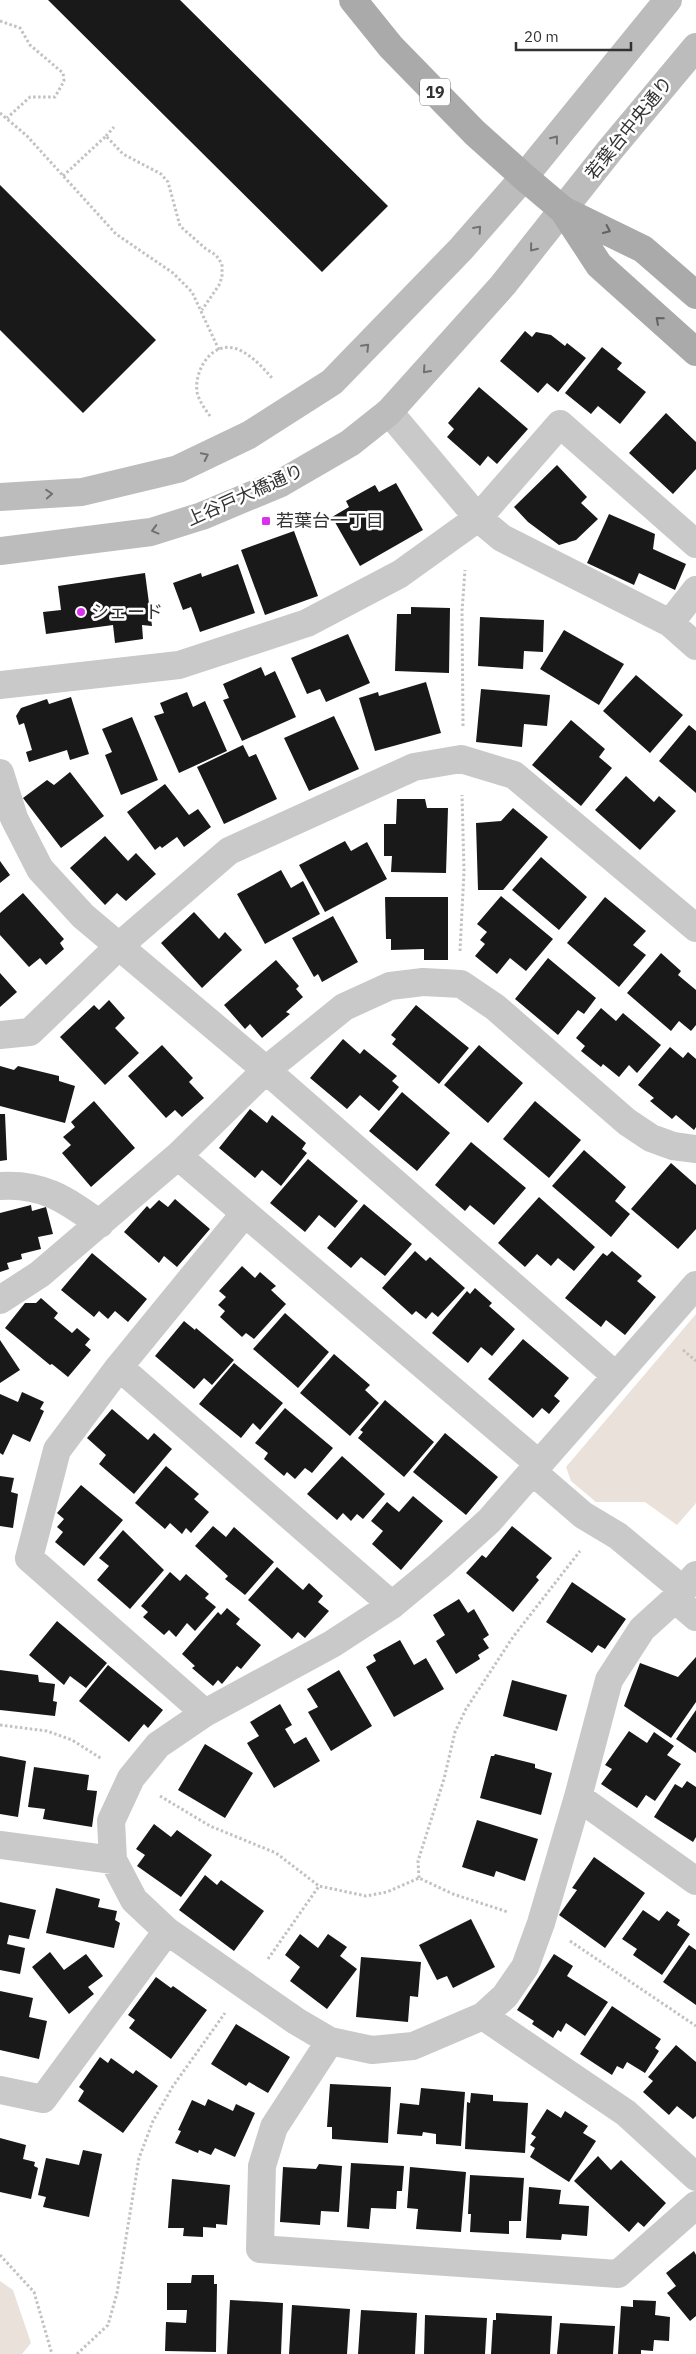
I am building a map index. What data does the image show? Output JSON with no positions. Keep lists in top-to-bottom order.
{
  "streets": {
    "main road": ["19"],
    "street": ["若葉台中央通り", "上谷戸大橋通り"]
  },
  "crossings": [
    ["19", "若葉台中央通り"],
    ["19", "上谷戸大橋通り"],
    ["若葉台中央通り", "上谷戸大橋通り"]
  ],
  "places": {
    "transit": ["若葉台一丁目"],
    "other": ["シェード"]
  },
  "scale_bar": "20 m"
}
